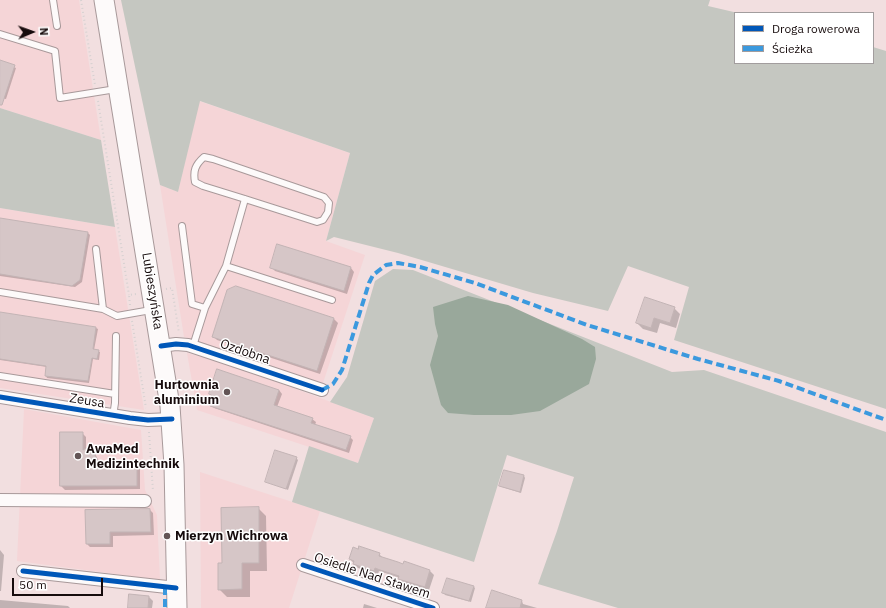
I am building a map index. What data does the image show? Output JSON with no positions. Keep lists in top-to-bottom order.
{
  "streets": {
    "main road": ["Lubieszyńska"],
    "street": ["Ozdobna", "Zeusa", "Osiedle Nad Stawem"]
  },
  "crossings": [
    ["Lubieszyńska", "Ozdobna"],
    ["Lubieszyńska", "Zeusa"]
  ],
  "places": ["Hurtownia aluminium", "AwaMed Medizintechnik", "Mierzyn Wichrowa"],
  "legend": ["Droga rowerowa", "Ścieżka"],
  "scale_bar": "50 m",
  "north": "right"
}
